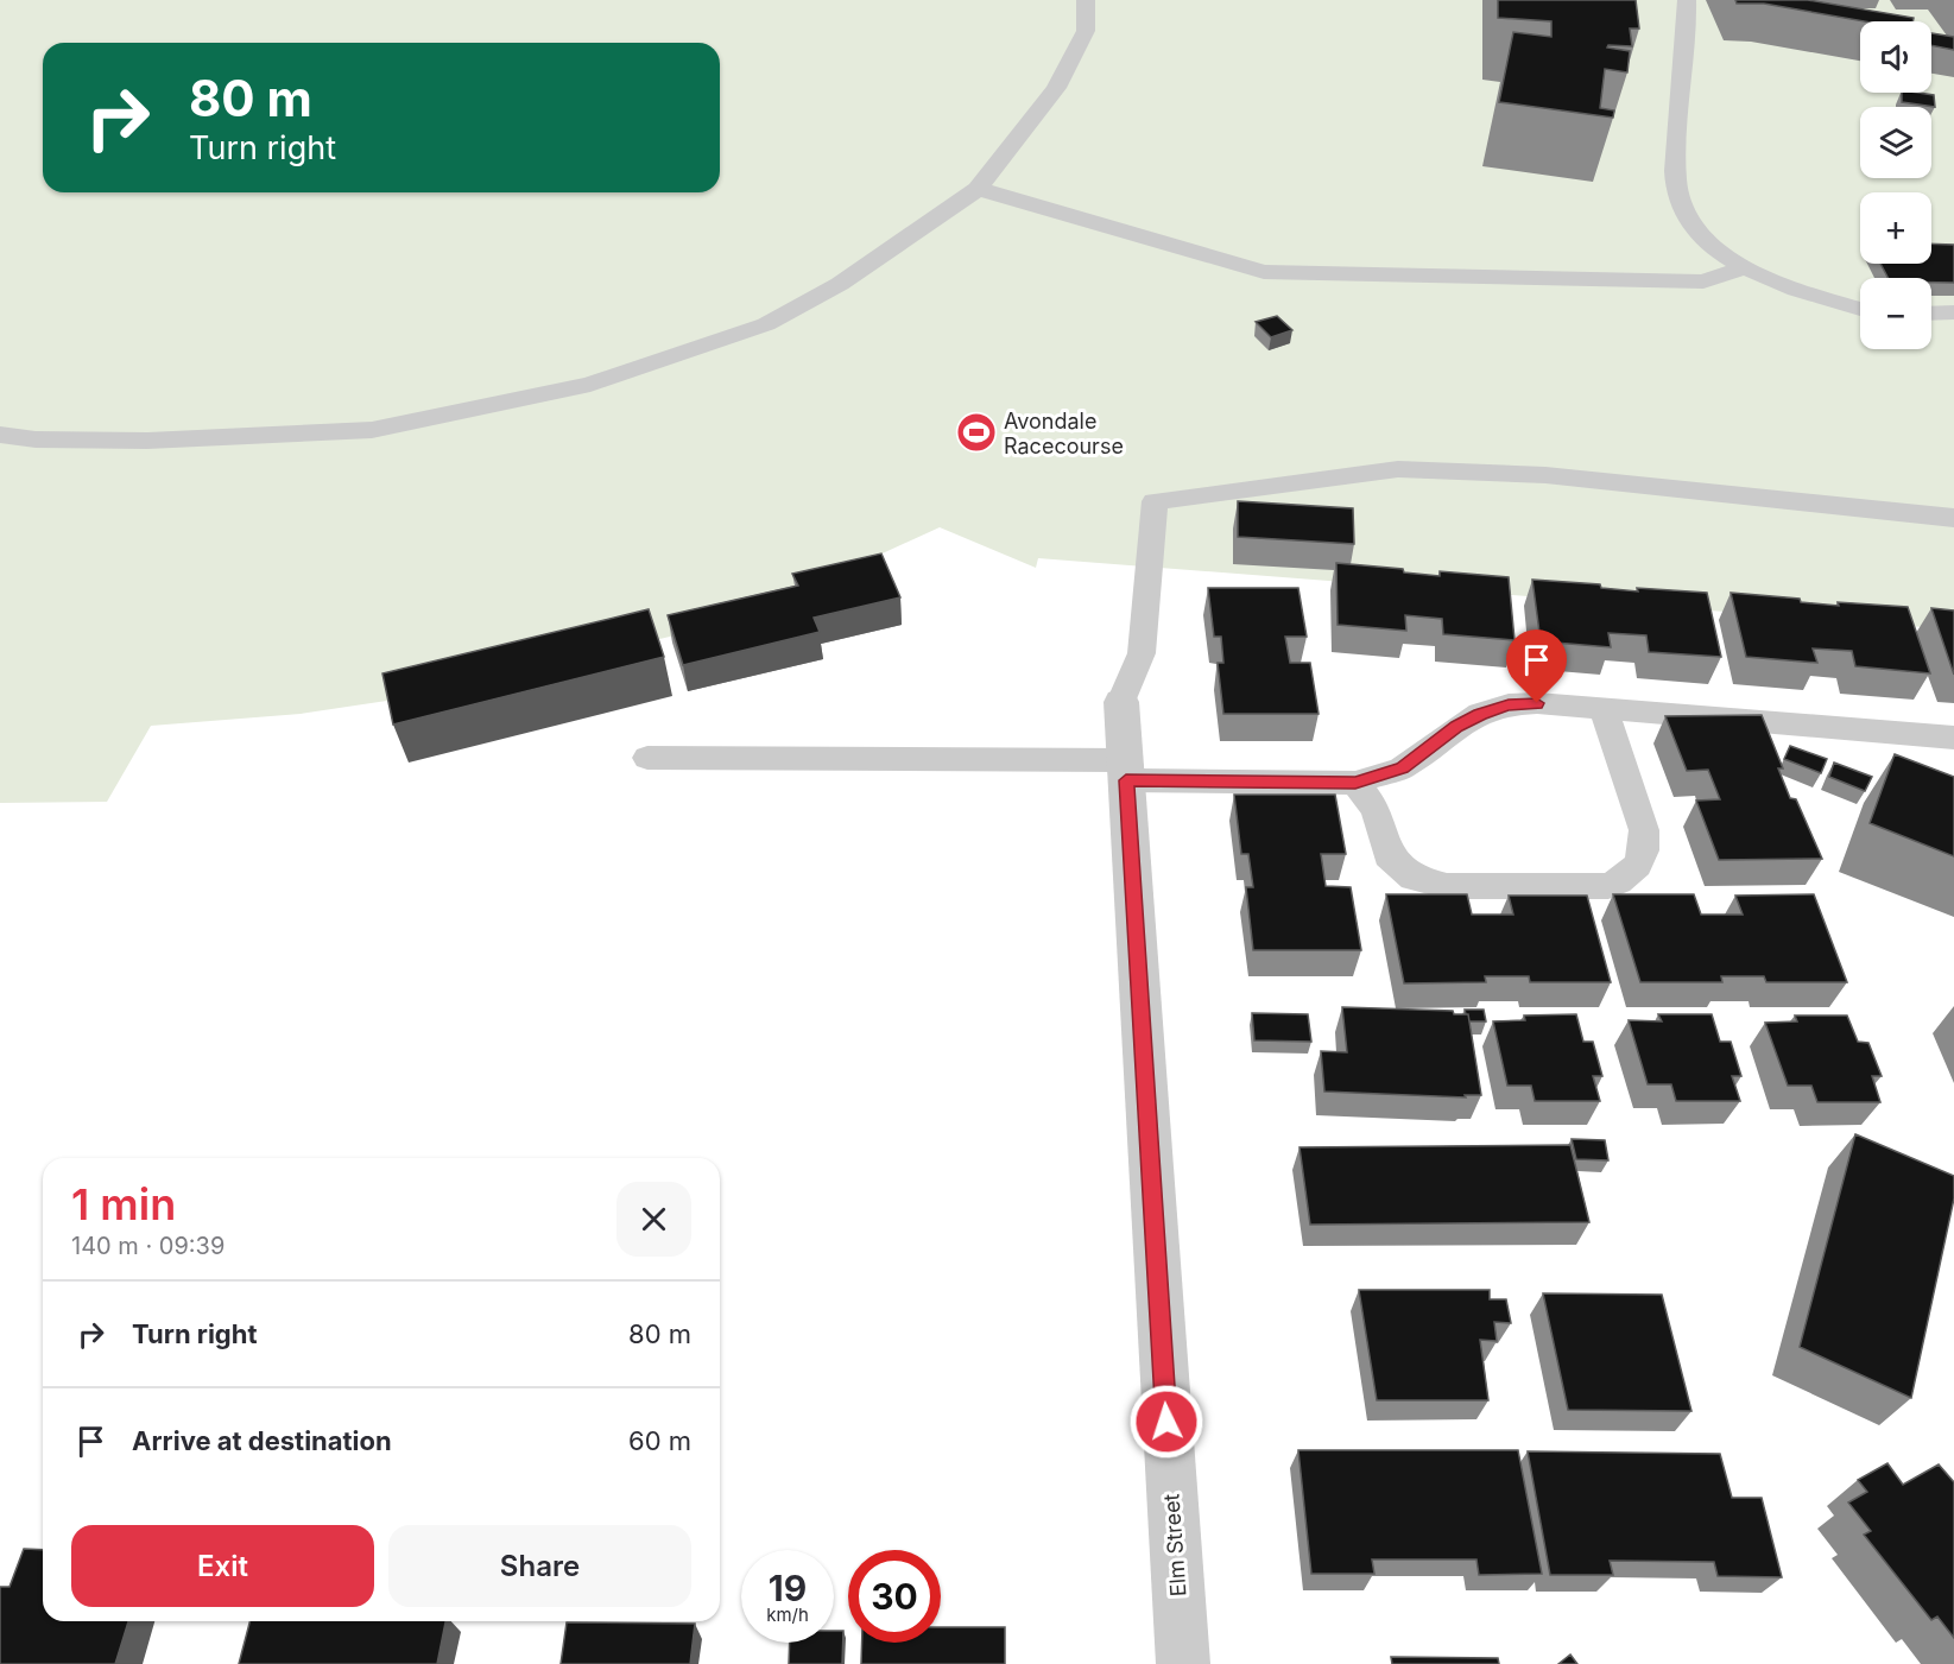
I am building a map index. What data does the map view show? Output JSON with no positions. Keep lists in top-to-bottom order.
{
  "streets": {
    "street": ["Elm Street"]
  },
  "places": {
    "sports": ["Avondale Racecourse"]
  },
  "page": {
    "map_buttons": ["+", "−"],
    "turn": ["80 m", "Turn right"],
    "heading": ["1 min", "140 m · 09:39"],
    "list": [
      {
        "name": "Turn right",
        "value": "80 m"
      },
      {
        "name": "Arrive at destination",
        "value": "60 m"
      }
    ],
    "buttons": ["Exit", "Share"],
    "speed": "19 km/h",
    "limit": "30"
  }
}
